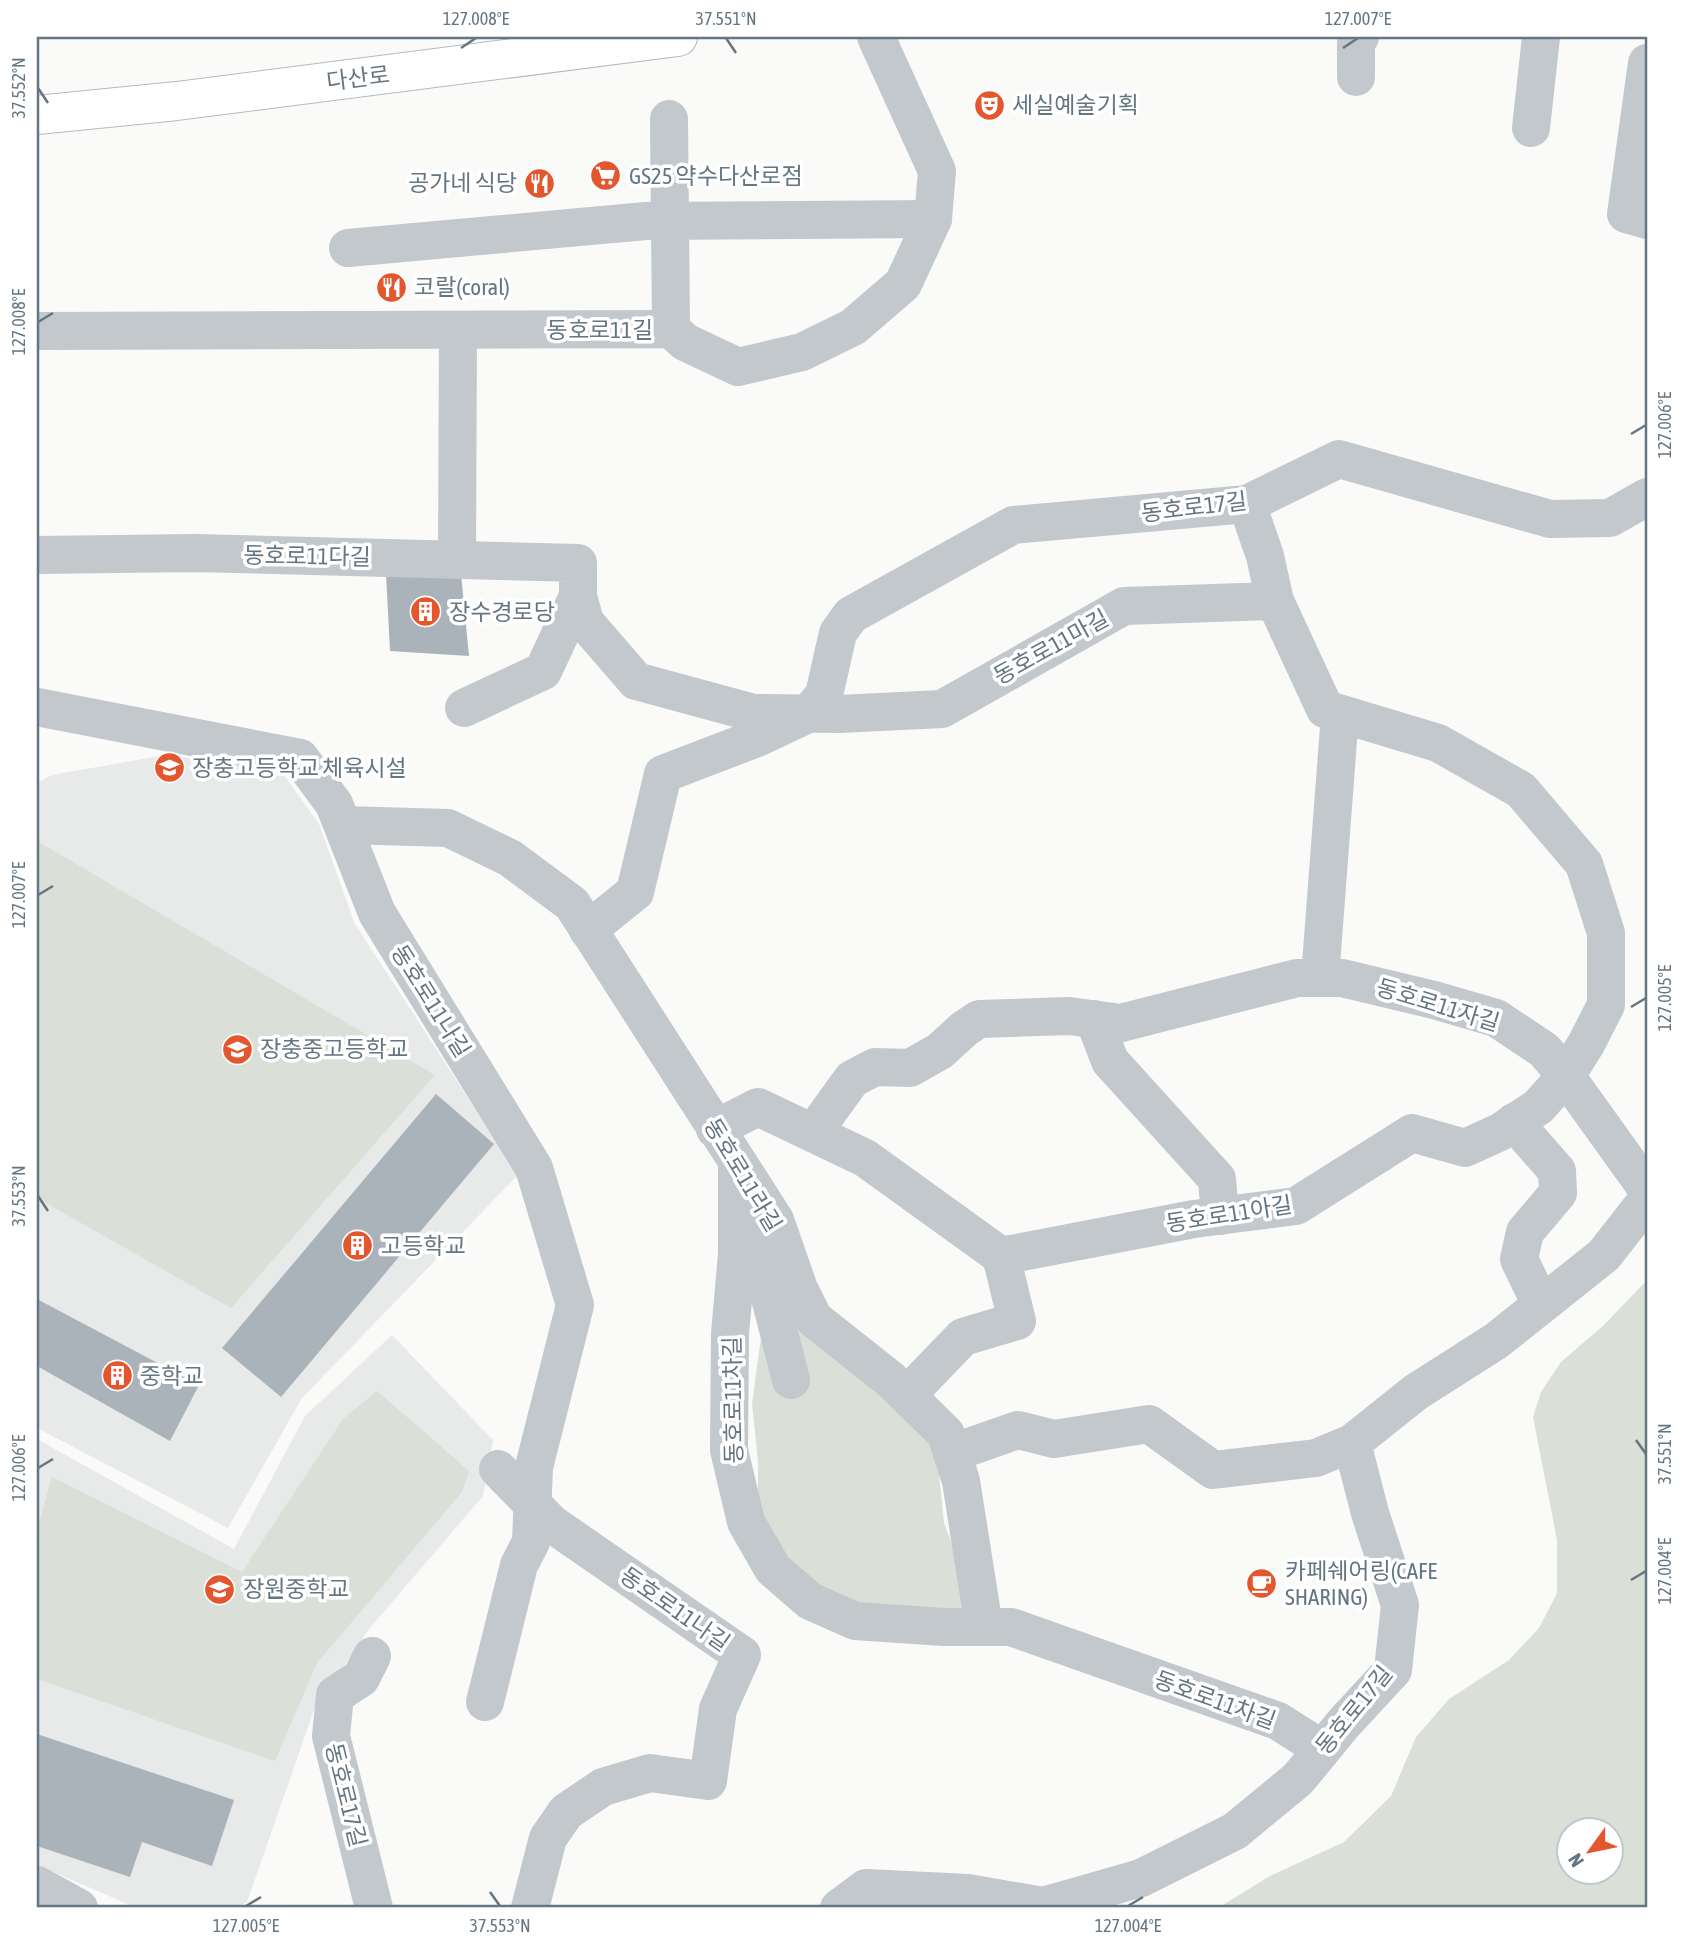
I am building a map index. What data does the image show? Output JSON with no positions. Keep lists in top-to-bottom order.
{
  "streets": {
    "main road": ["다산로"],
    "street": [
      "동호로11길",
      "동호로17길",
      "동호로11다길",
      "동호로11마길",
      "동호로11나길",
      "동호로11자길",
      "동호로11라길",
      "동호로11아길",
      "동호로11차길"
    ]
  },
  "crossings": [
    ["동호로17길", "동호로11마길"],
    ["동호로17길", "동호로11차길"],
    ["동호로11다길", "동호로11마길"],
    ["동호로11마길", "동호로11라길"],
    ["동호로11나길", "동호로11라길"],
    ["동호로11자길", "동호로11아길"],
    ["동호로11라길", "동호로11차길"]
  ],
  "places": {
    "theatre": ["세실예술기획"],
    "supermarket": ["GS25 약수다산로점"],
    "restaurant": ["공가네 식당", "코랄(coral)"],
    "building": ["장수경로당", "고등학교", "중학교"],
    "school or university": ["장충고등학교 체육시설", "장충중고등학교", "장원중학교"],
    "cafe": ["카페쉐어링(CAFE SHARING)"]
  },
  "north": "bottom left",
  "coordinates": [
    "127.008°E",
    "37.551°N",
    "127.007°E",
    "37.552°N",
    "127.006°E",
    "127.005°E",
    "37.553°N",
    "127.004°E"
  ]
}
